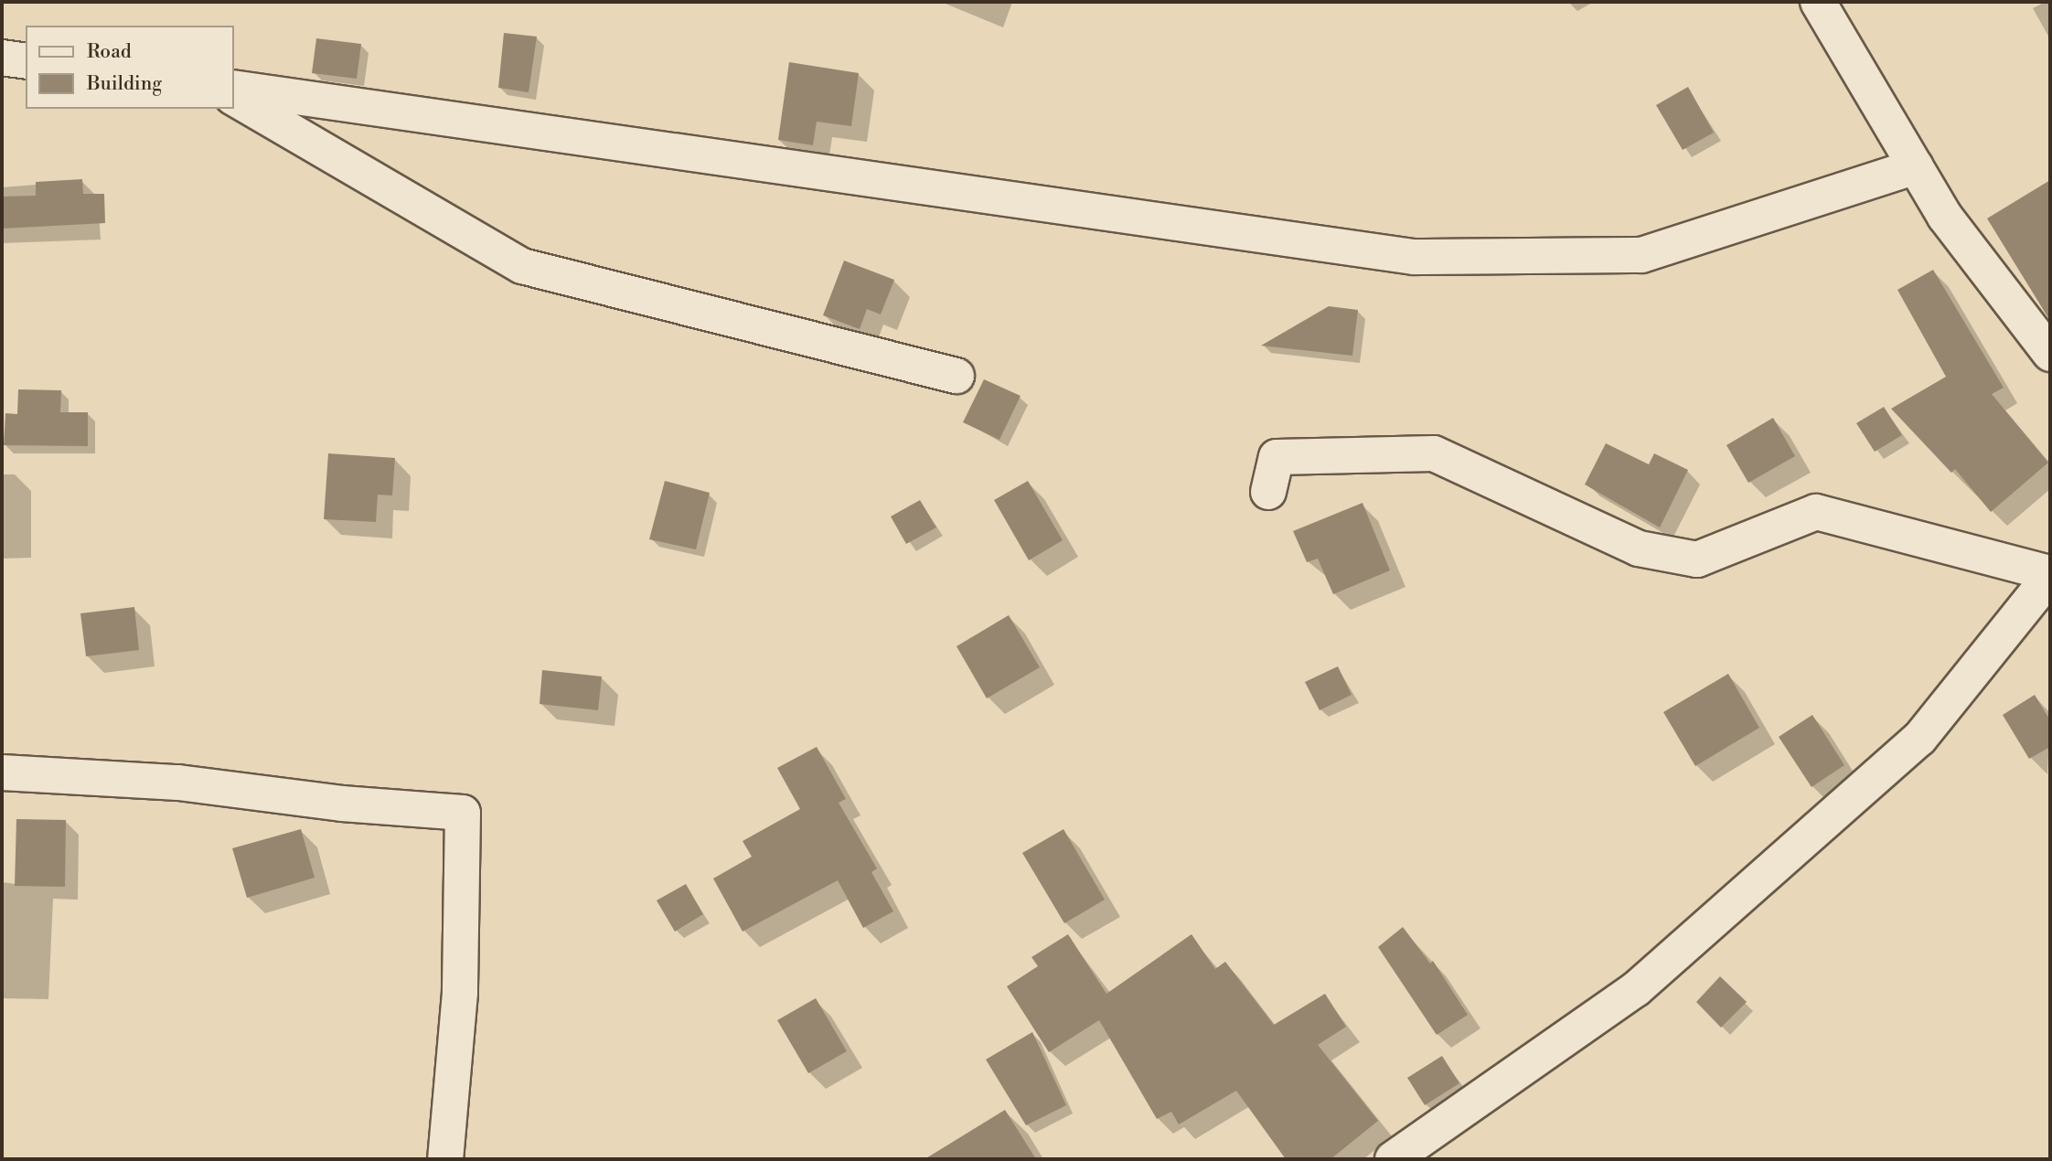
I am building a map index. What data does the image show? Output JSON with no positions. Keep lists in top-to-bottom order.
{
  "legend": ["Road", "Building"]
}
